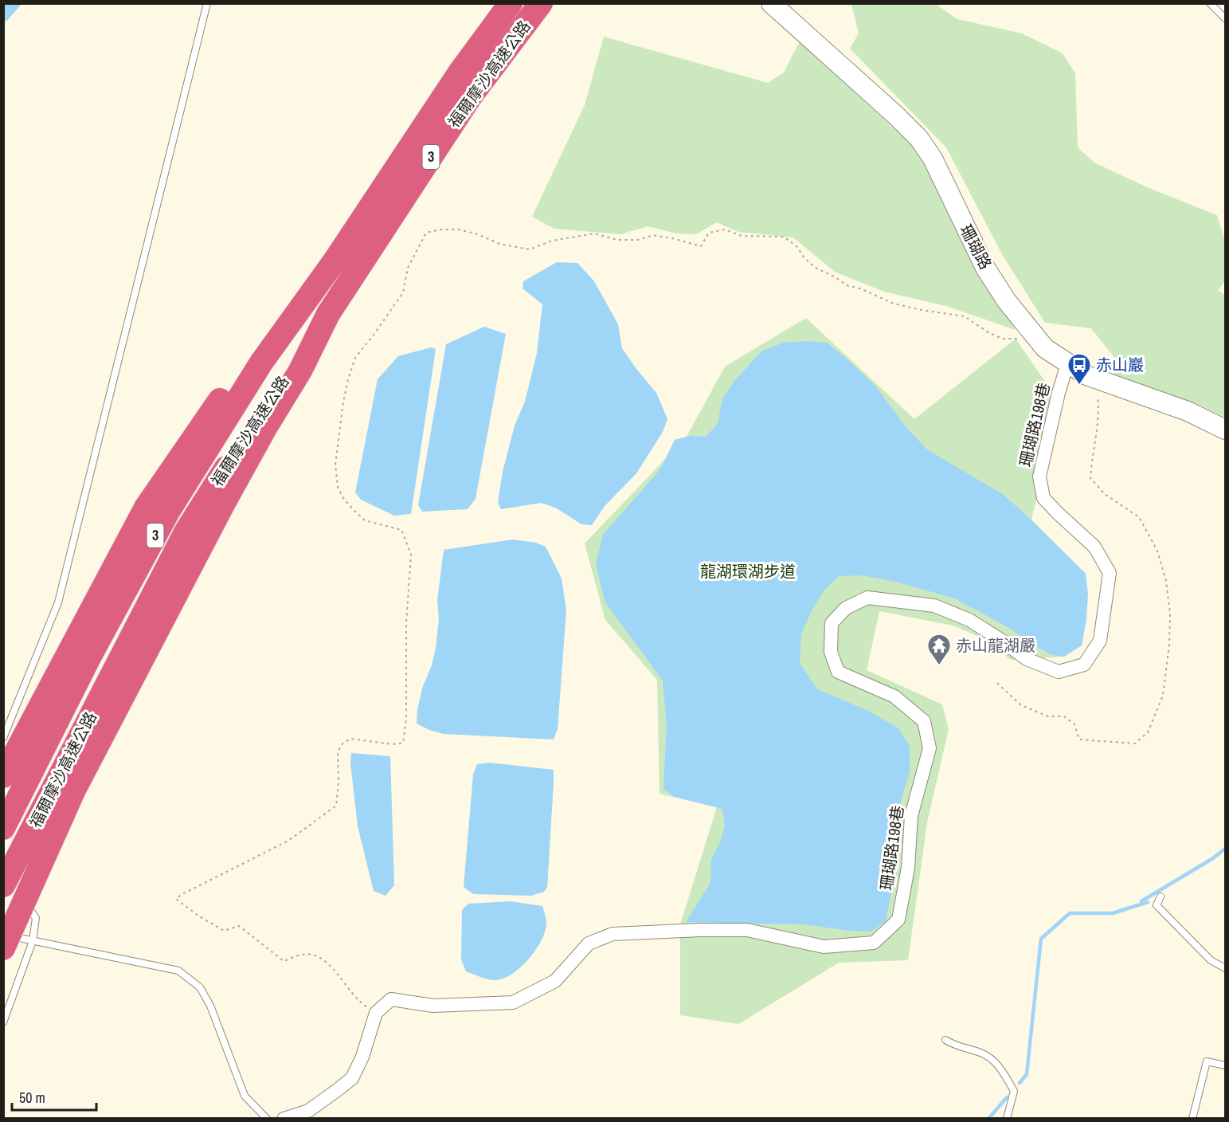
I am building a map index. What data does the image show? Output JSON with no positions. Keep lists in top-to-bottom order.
{
  "streets": {
    "highway": ["福爾摩沙高速公路", "3"],
    "street": ["珊瑚路", "珊瑚路198巷"]
  },
  "crossings": [
    ["珊瑚路", "珊瑚路198巷"]
  ],
  "parks": ["龍湖環湖步道"],
  "places": {
    "bus stop": ["赤山巖"],
    "temple": ["赤山龍湖嚴"]
  },
  "scale_bar": "50 m"
}
